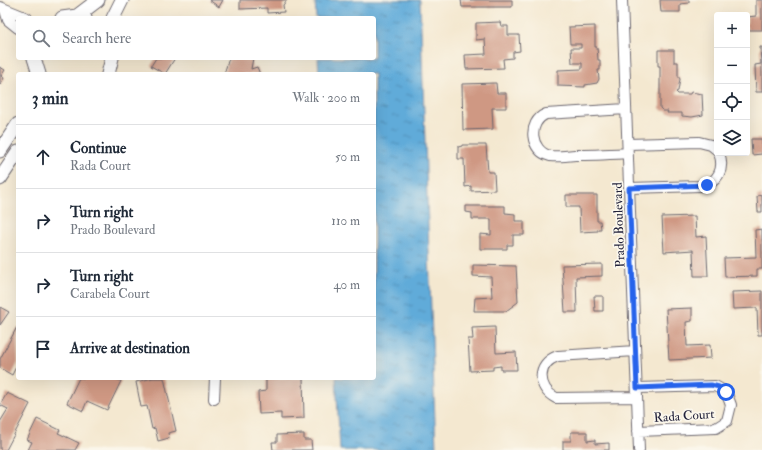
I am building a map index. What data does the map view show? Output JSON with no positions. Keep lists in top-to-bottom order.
{
  "streets": {
    "street": ["Prado Boulevard", "Rada Court"]
  },
  "crossings": [
    ["Prado Boulevard", "Rada Court"]
  ],
  "page": {
    "map_buttons": ["+", "−"],
    "search": "Search here",
    "heading": ["3 min", "Walk · 200 m"],
    "list": [
      ["Continue", "Rada Court", "50 m"],
      ["Turn right", "Prado Boulevard", "110 m"],
      ["Turn right", "Carabela Court", "40 m"],
      "Arrive at destination"
    ]
  }
}
